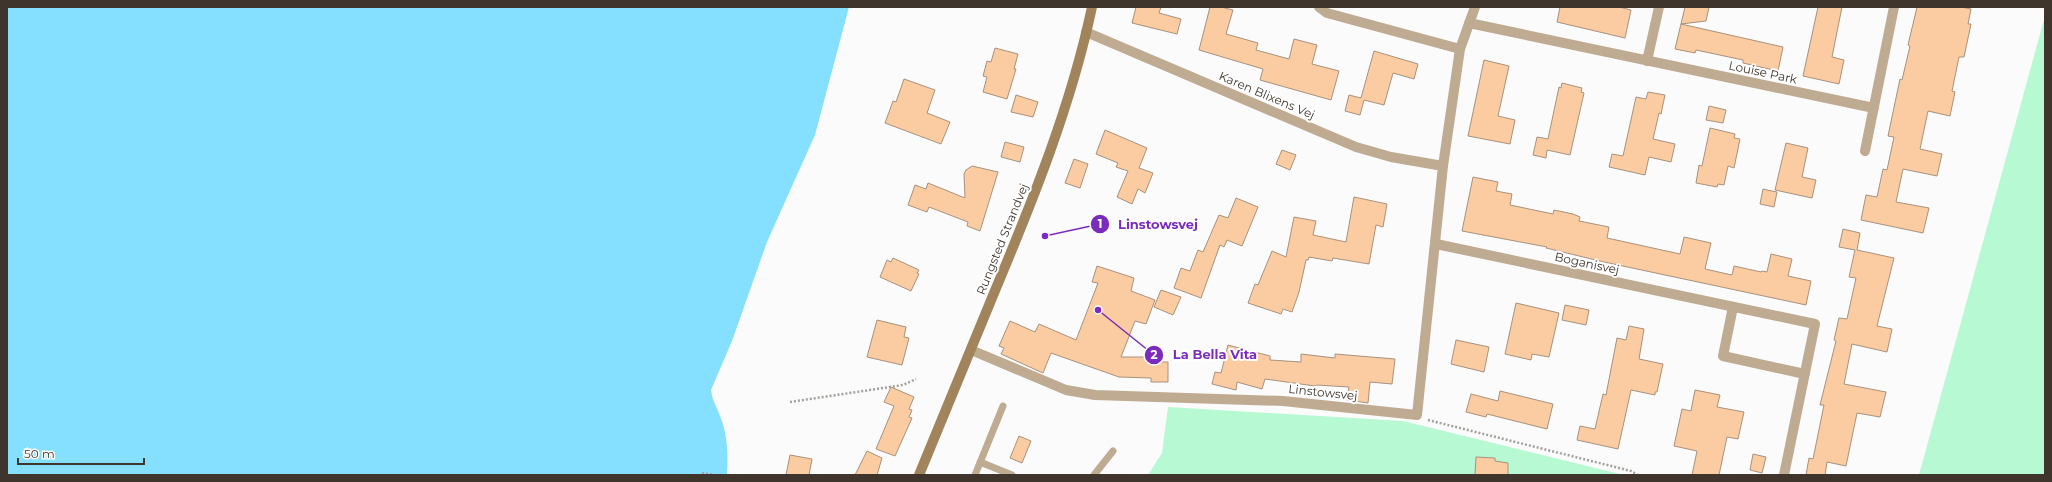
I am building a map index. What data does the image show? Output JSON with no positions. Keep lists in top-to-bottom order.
{
  "streets": {
    "main road": ["Rungsted Strandvej"],
    "street": [
      "Louise Park",
      "Karen Blixens Vej",
      "Boganisvej",
      "Linstowsvej"
    ]
  },
  "crossings": [
    ["Karen Blixens Vej", "Rungsted Strandvej"],
    ["Rungsted Strandvej", "Linstowsvej"]
  ],
  "places": ["Linstowsvej", "La Bella Vita"],
  "scale_bar": "50 m"
}
